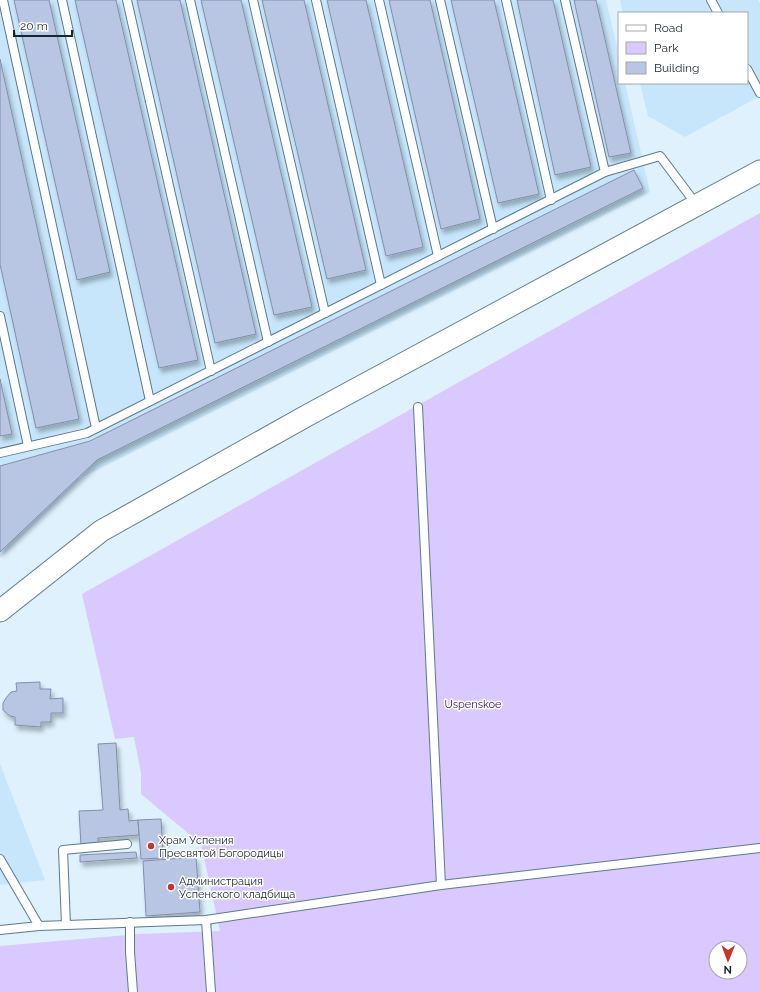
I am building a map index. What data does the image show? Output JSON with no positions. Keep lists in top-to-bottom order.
{
  "parks": ["Uspenskoe"],
  "places": ["Храм Успения Пресвятой Богородицы", "Администрация Успенского кладбища"],
  "legend": ["Road", "Park", "Building"],
  "scale_bar": "20 m",
  "north": "bottom"
}
